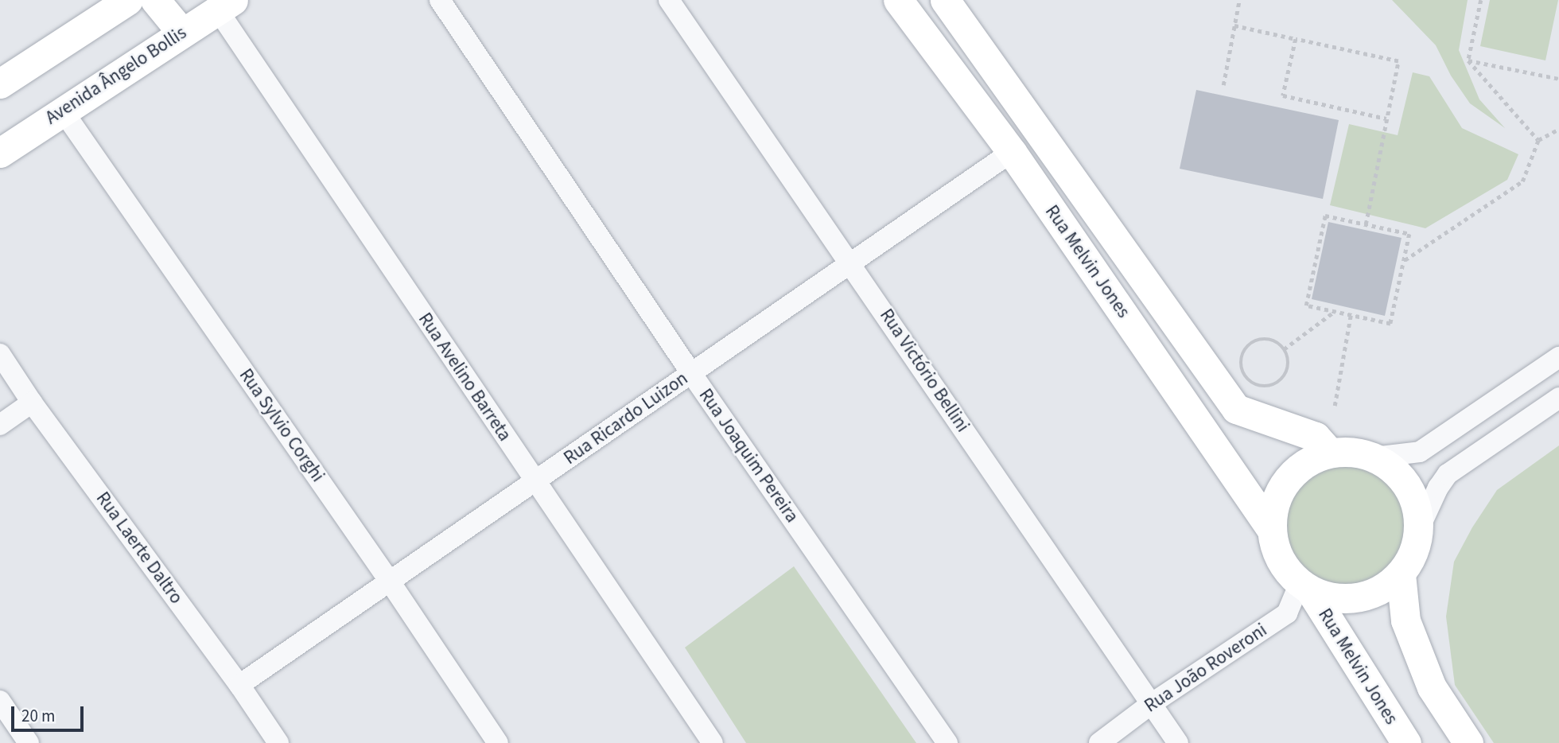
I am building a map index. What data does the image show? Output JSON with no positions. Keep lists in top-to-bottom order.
{
  "streets": {
    "street": [
      "Avenida Ângelo Bollis",
      "Rua Melvin Jones",
      "Rua Victório Bellini",
      "Rua Avelino Barreta",
      "Rua Ricardo Luizon",
      "Rua Sylvio Corghi",
      "Rua Joaquim Pereira",
      "Rua Laerte Daltro",
      "Rua João Roveroni"
    ]
  },
  "crossings": [
    ["Avenida Ângelo Bollis", "Rua Avelino Barreta"],
    ["Avenida Ângelo Bollis", "Rua Sylvio Corghi"],
    ["Rua Melvin Jones", "Rua Ricardo Luizon"],
    ["Rua Melvin Jones", "Rua João Roveroni"],
    ["Rua Victório Bellini", "Rua Ricardo Luizon"],
    ["Rua Victório Bellini", "Rua João Roveroni"],
    ["Rua Avelino Barreta", "Rua Ricardo Luizon"],
    ["Rua Ricardo Luizon", "Rua Sylvio Corghi"],
    ["Rua Ricardo Luizon", "Rua Joaquim Pereira"],
    ["Rua Ricardo Luizon", "Rua Laerte Daltro"]
  ],
  "scale_bar": "20 m"
}
